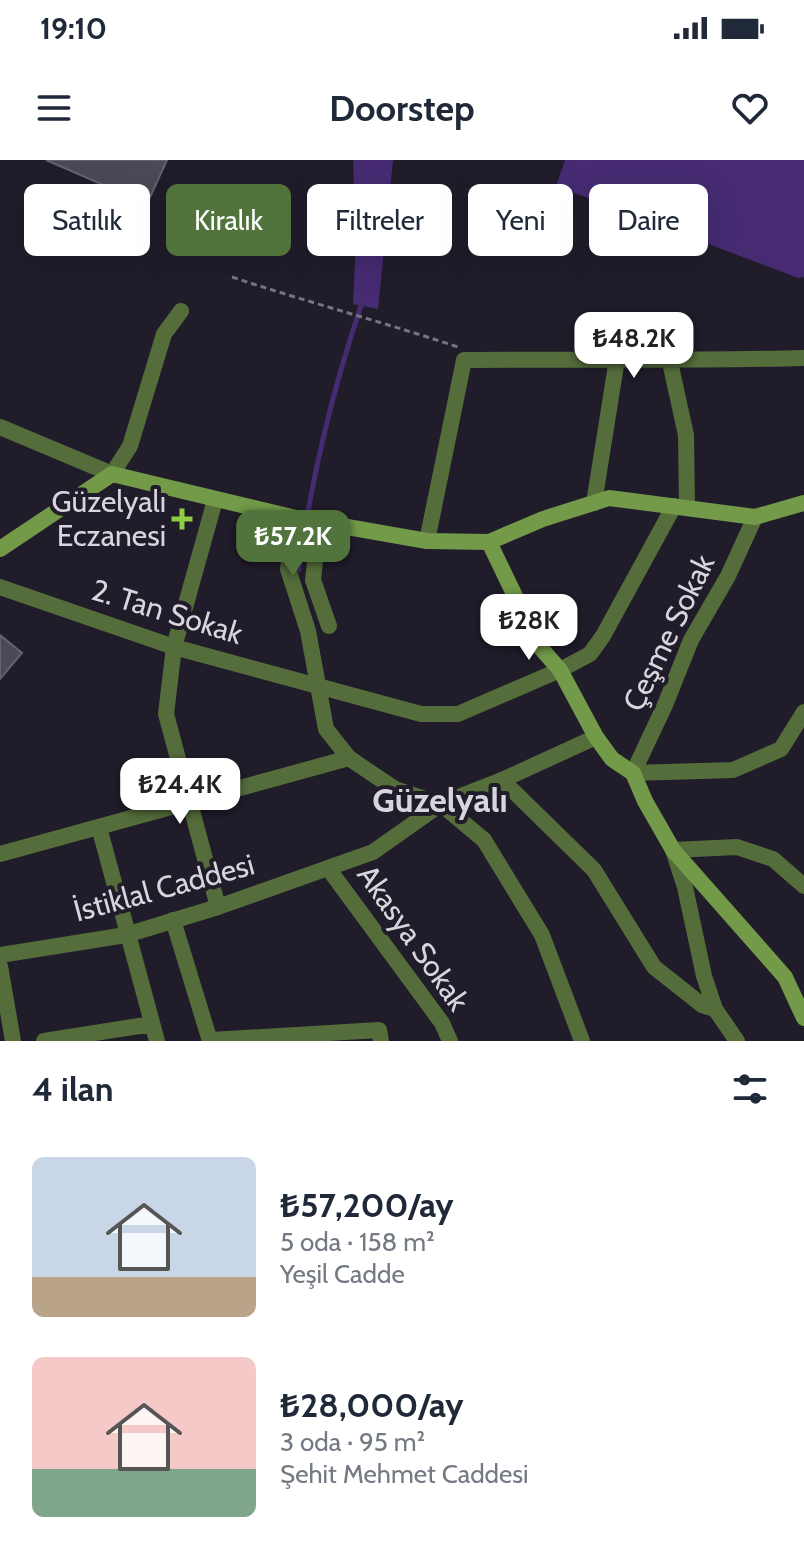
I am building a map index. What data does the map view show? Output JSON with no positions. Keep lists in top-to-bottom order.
{
  "streets": {
    "street": [
      "2. Tan Sokak",
      "Çeşme Sokak",
      "İstiklal Caddesi",
      "Akasya Sokak"
    ]
  },
  "crossings": [
    ["İstiklal Caddesi", "Akasya Sokak"]
  ],
  "districts": ["Güzelyalı"],
  "places": {
    "health": ["Güzelyalı Eczanesi"]
  },
  "page": {
    "status": "19:10",
    "header": "Doorstep",
    "chip": [
      "Satılık",
      "Kiralık",
      "Filtreler",
      "Yeni",
      "Daire"
    ],
    "price": [
      "₺48.2K",
      "₺57.2K",
      "₺28K",
      "₺24.4K"
    ],
    "heading": "4 ilan",
    "list": [
      {
        "name": "₺57,200/ay",
        "note": "5 oda · 158 m² · Yeşil Cadde"
      },
      {
        "name": "₺28,000/ay",
        "note": "3 oda · 95 m² · Şehit Mehmet Caddesi"
      }
    ]
  }
}
